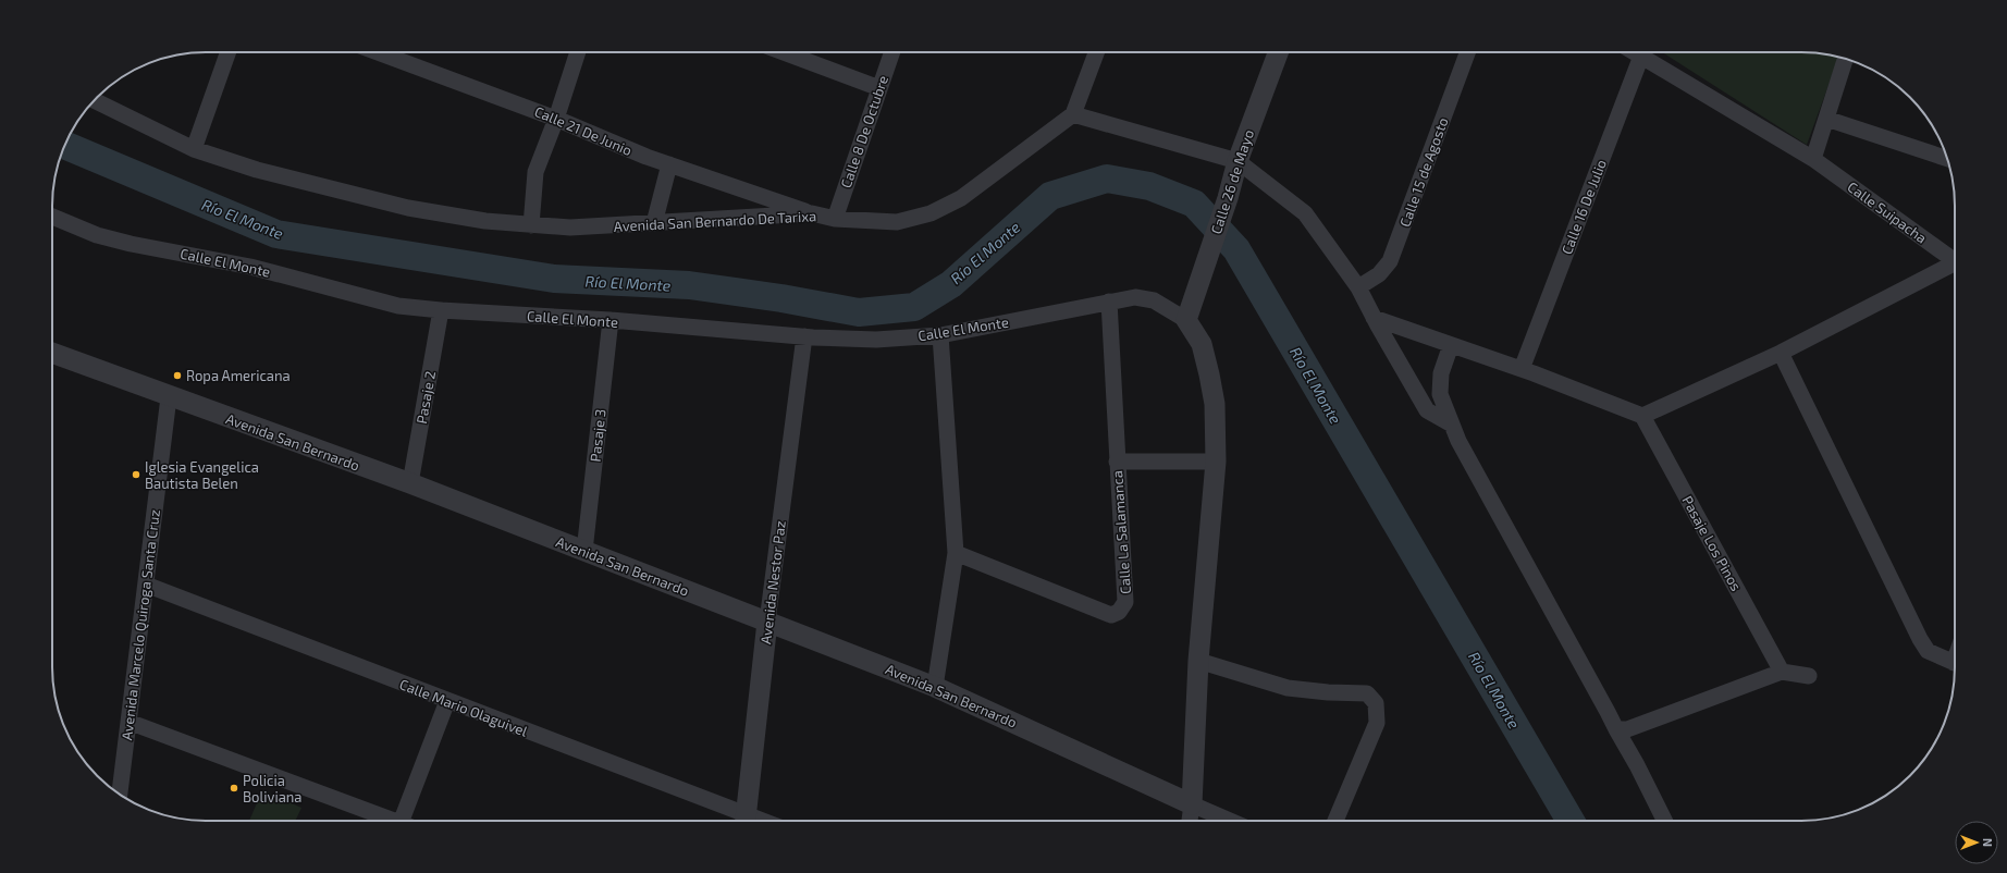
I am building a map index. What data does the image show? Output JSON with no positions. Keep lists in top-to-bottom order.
{
  "streets": {
    "street": [
      "Calle 21 De Junio",
      "Calle 8 De Octubre",
      "Calle 15 de Agosto",
      "Calle 26 de Mayo",
      "Calle 16 De Julio",
      "Calle Suipacha",
      "Avenida San Bernardo De Tarixa",
      "Calle El Monte",
      "Pasaje 2",
      "Pasaje 3",
      "Avenida San Bernardo",
      "Calle La Salamanca",
      "Pasaje Los Pinos",
      "Avenida Nestor Paz",
      "Avenida Marcelo Quiroga Santa Cruz",
      "Calle Mario Olaguivel"
    ]
  },
  "crossings": [
    ["Calle 21 De Junio", "Avenida San Bernardo De Tarixa"],
    ["Calle 8 De Octubre", "Avenida San Bernardo De Tarixa"],
    ["Calle El Monte", "Pasaje 2"],
    ["Calle El Monte", "Pasaje 3"],
    ["Calle El Monte", "Calle La Salamanca"],
    ["Calle El Monte", "Avenida Nestor Paz"],
    ["Pasaje 2", "Avenida San Bernardo"],
    ["Pasaje 3", "Avenida San Bernardo"],
    ["Avenida San Bernardo", "Avenida Nestor Paz"],
    ["Avenida San Bernardo", "Avenida Marcelo Quiroga Santa Cruz"],
    ["Avenida Nestor Paz", "Calle Mario Olaguivel"],
    ["Avenida Marcelo Quiroga Santa Cruz", "Calle Mario Olaguivel"]
  ],
  "water": ["Río El Monte"],
  "places": ["Ropa Americana", "Iglesia Evangelica Bautista Belen", "Policia Boliviana"],
  "north": "right"
}
